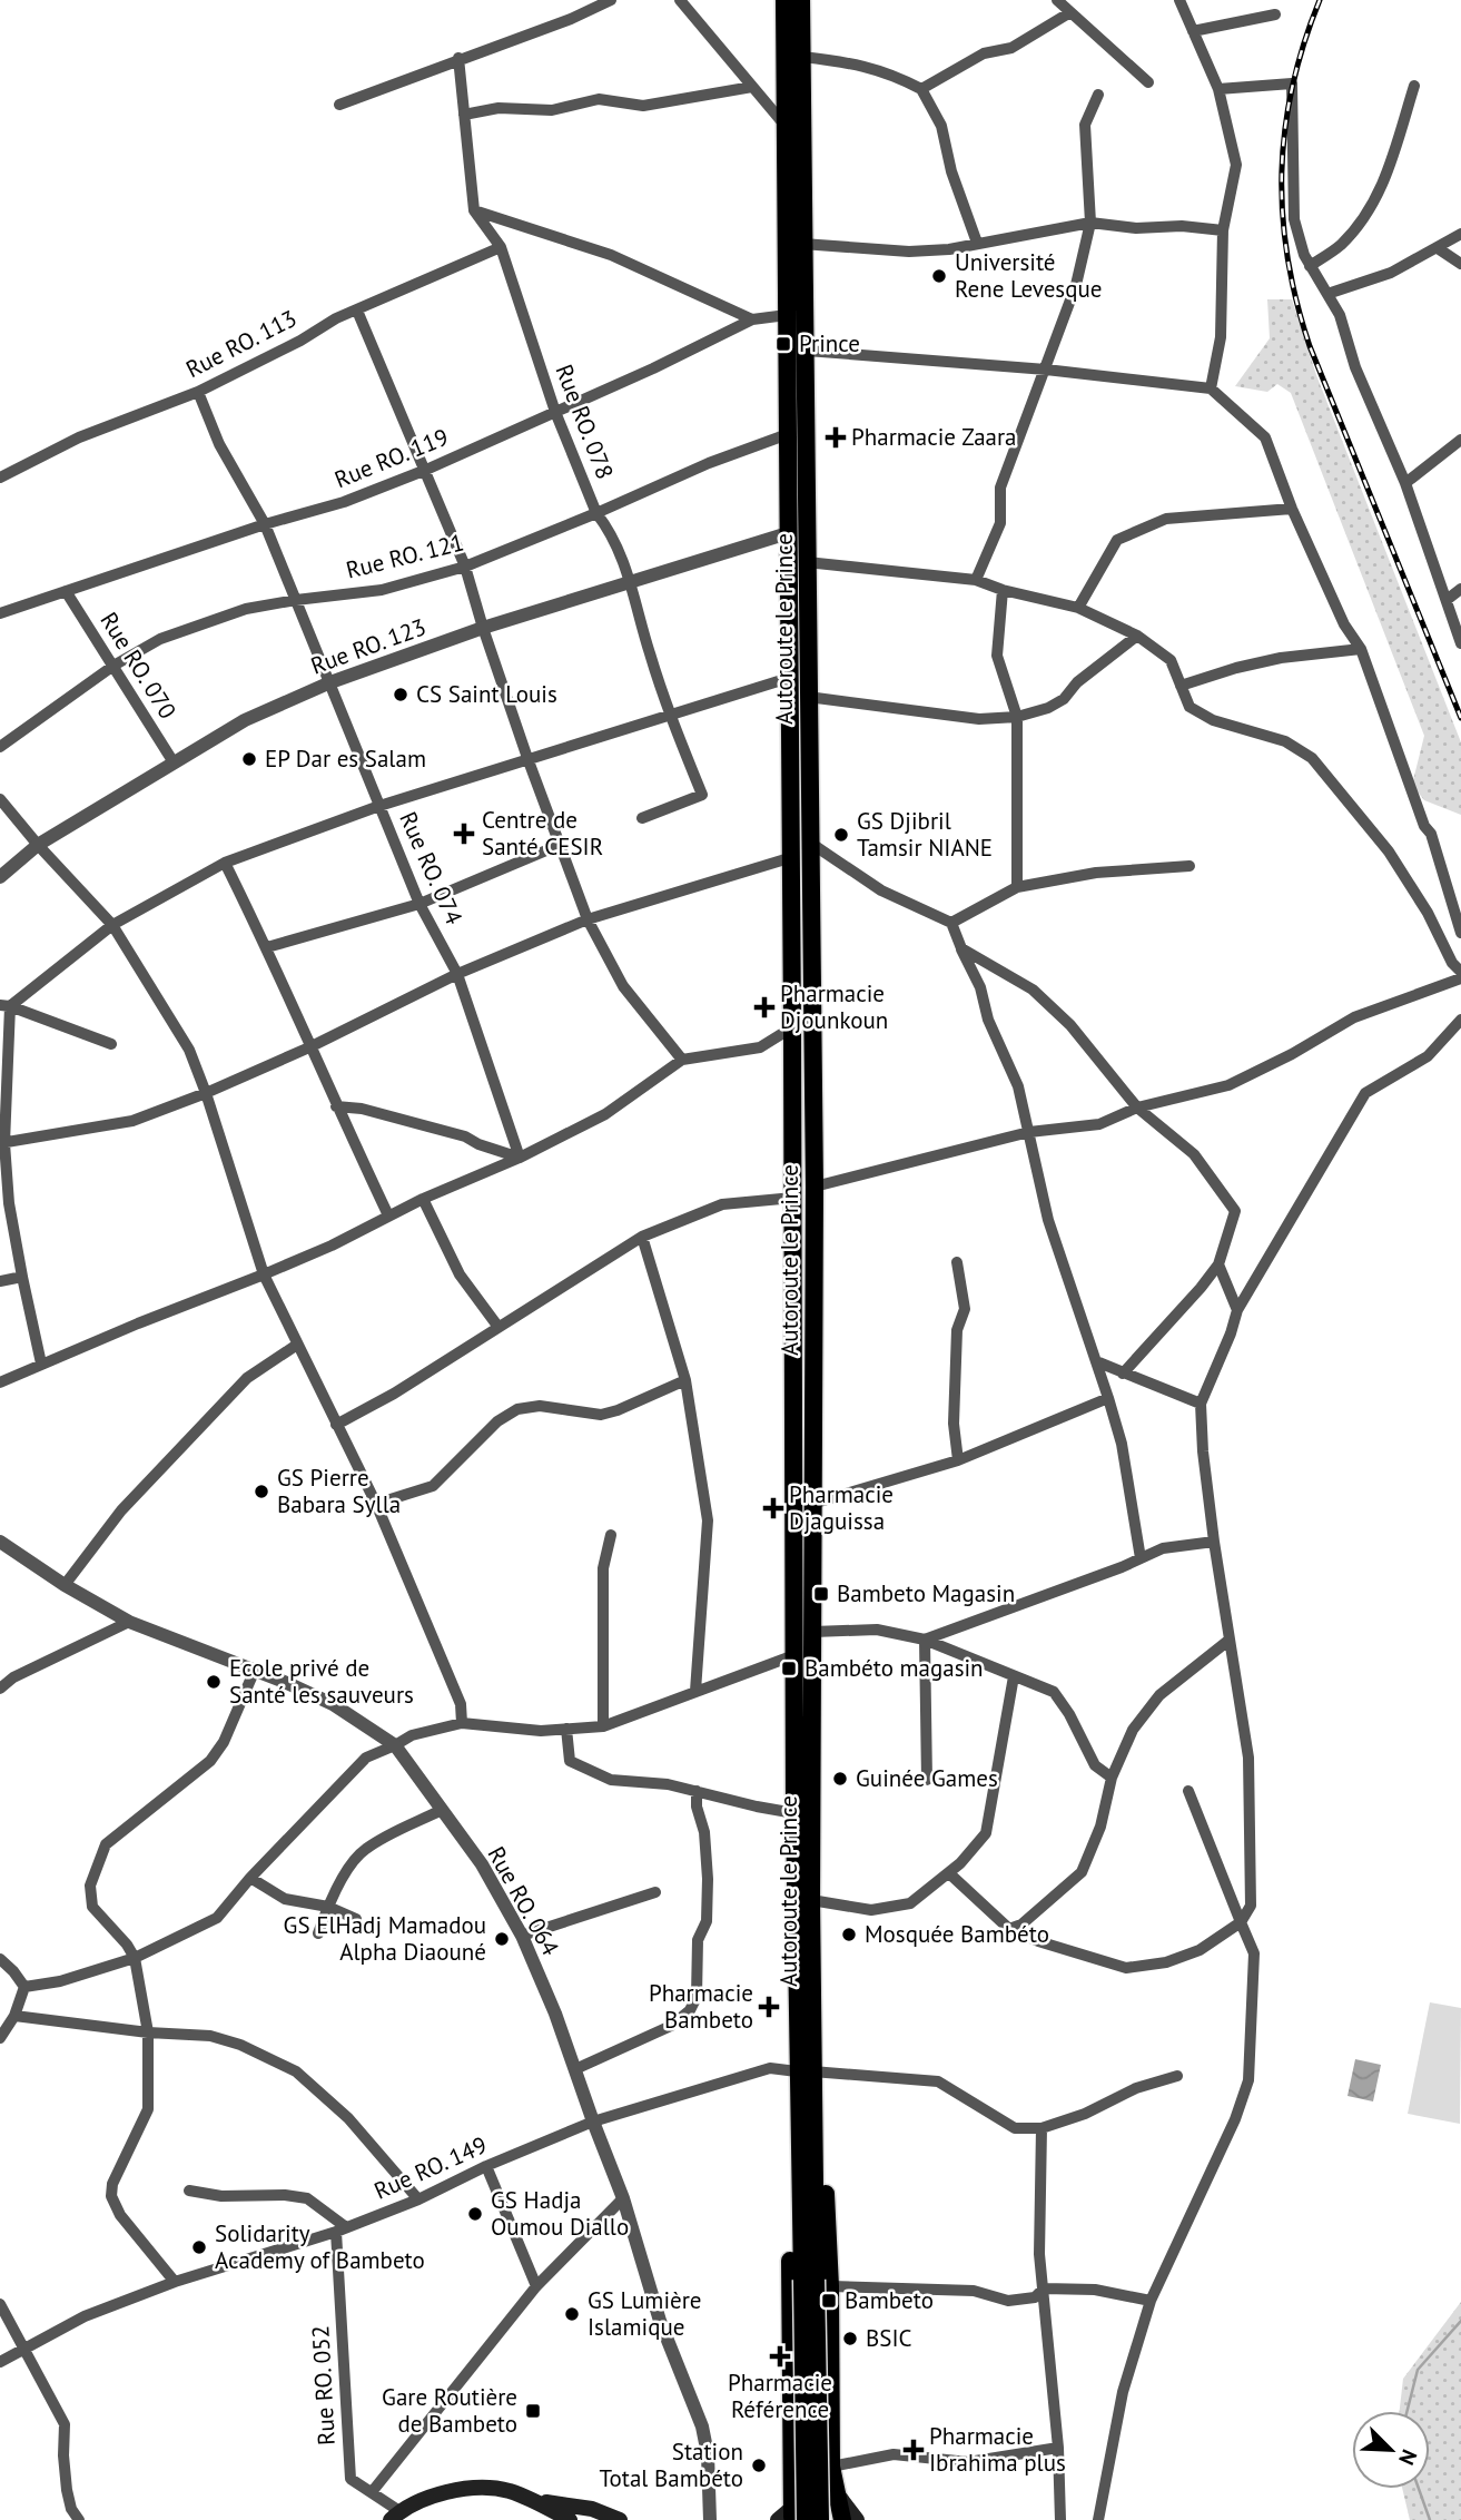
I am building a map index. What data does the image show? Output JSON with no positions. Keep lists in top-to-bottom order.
{
  "streets": {
    "main road": ["Autoroute le Prince"],
    "street": [
      "Rue RO. 113",
      "Rue RO. 078",
      "Rue RO. 119",
      "Rue RO. 121",
      "Rue RO. 123",
      "Rue RO. 070",
      "Rue RO. 074",
      "Rue RO. 064",
      "Rue RO. 149",
      "Rue RO. 052"
    ]
  },
  "crossings": [
    ["Rue RO. 113", "Rue RO. 078"],
    ["Rue RO. 113", "Rue RO. 074"],
    ["Rue RO. 078", "Rue RO. 119"],
    ["Rue RO. 078", "Rue RO. 121"],
    ["Rue RO. 078", "Rue RO. 123"],
    ["Rue RO. 119", "Autoroute le Prince"],
    ["Rue RO. 119", "Rue RO. 070"],
    ["Rue RO. 119", "Rue RO. 074"],
    ["Rue RO. 121", "Autoroute le Prince"],
    ["Rue RO. 121", "Rue RO. 070"],
    ["Rue RO. 121", "Rue RO. 074"],
    ["Autoroute le Prince", "Rue RO. 123"],
    ["Autoroute le Prince", "Rue RO. 149"],
    ["Rue RO. 123", "Rue RO. 070"],
    ["Rue RO. 123", "Rue RO. 074"],
    ["Rue RO. 064", "Rue RO. 149"],
    ["Rue RO. 149", "Rue RO. 052"]
  ],
  "places": {
    "other": [
      "Université Rene Levesque",
      "CS Saint Louis",
      "EP Dar es Salam",
      "GS Djibril Tamsir NIANE",
      "GS Pierre Babara Sylla",
      "Ecole privé de Santé les sauveurs",
      "Guinée Games",
      "Mosquée Bambéto",
      "GS ElHadj Mamadou Alpha Diaouné",
      "GS Hadja Oumou Diallo",
      "Solidarity Academy of Bambeto",
      "GS Lumière Islamique",
      "BSIC",
      "Station Total Bambéto"
    ],
    "transit": [
      "Prince",
      "Bambeto Magasin",
      "Bambéto magasin",
      "Bambeto",
      "Gare Routière de Bambeto"
    ],
    "health": [
      "Pharmacie Zaara",
      "Centre de Santé CESIR",
      "Pharmacie Djounkoun",
      "Pharmacie Djaguissa",
      "Pharmacie Bambeto",
      "Pharmacie Référence",
      "Pharmacie Ibrahima plus"
    ]
  },
  "north": "bottom right"
}
